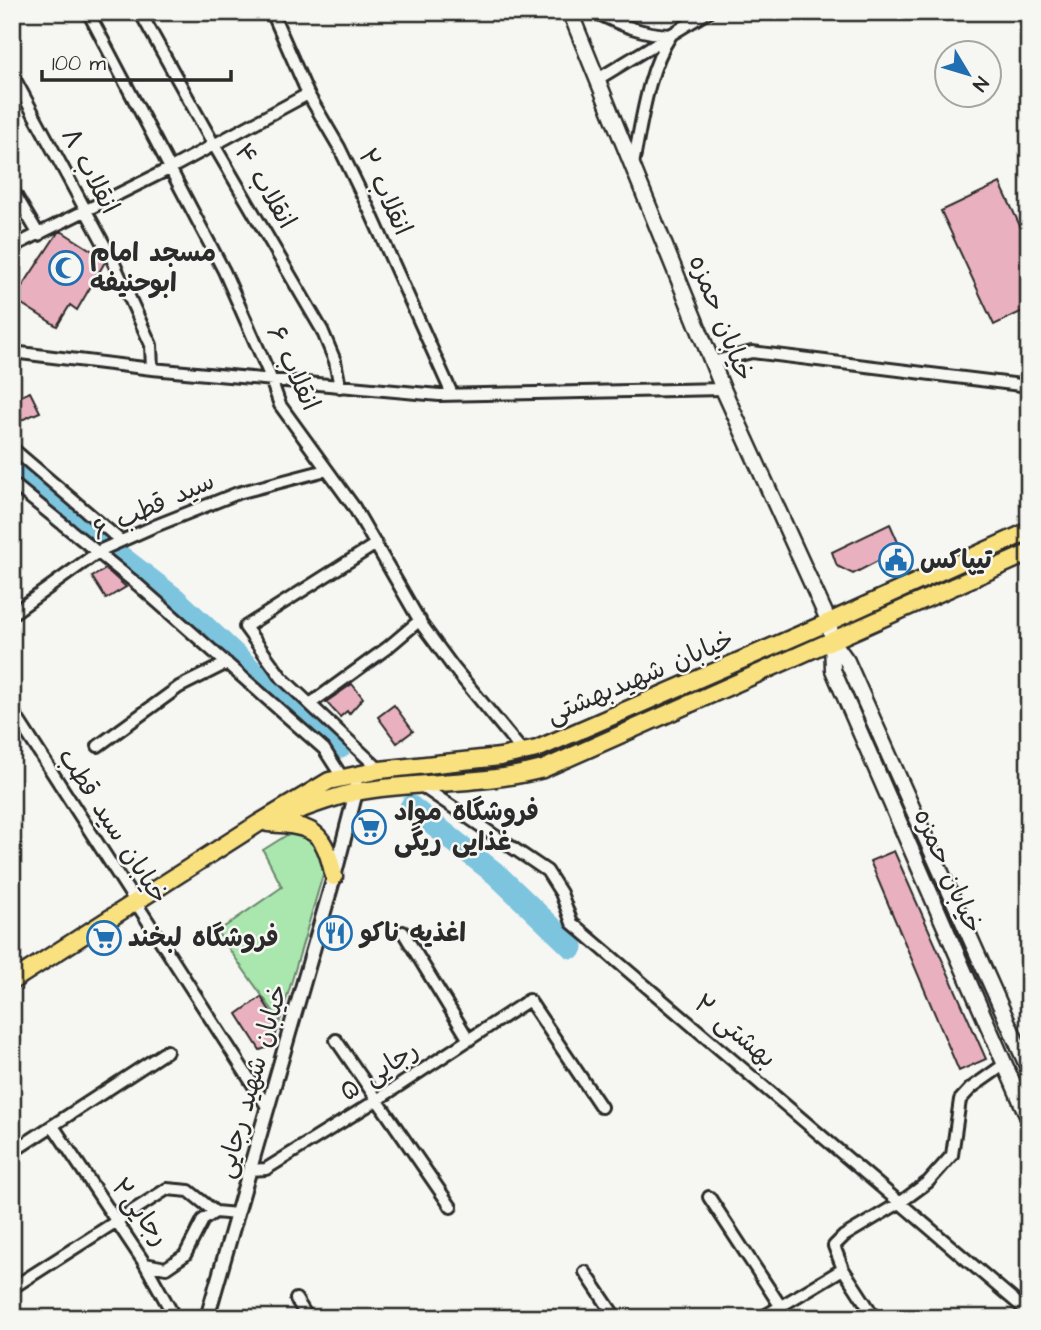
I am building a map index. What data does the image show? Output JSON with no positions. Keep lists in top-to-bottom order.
{
  "streets": {
    "main road": ["خیابان حمزه", "خیابان شهیدبهشتی"],
    "street": [
      "انقلاب ۸",
      "انقلاب ۴",
      "انقلاب ۲",
      "انقلاب ۶",
      "سید قطب ۶",
      "خیابان سید قطب",
      "بهشتی ۲",
      "رجایی ۵",
      "خیابان شهید رجایی",
      "رجایی۲"
    ]
  },
  "crossings": [
    ["خیابان حمزه", "خیابان شهیدبهشتی"],
    ["انقلاب ۶", "سید قطب ۶"],
    ["انقلاب ۶", "خیابان شهیدبهشتی"],
    ["خیابان شهیدبهشتی", "خیابان سید قطب"],
    ["خیابان شهیدبهشتی", "بهشتی ۲"],
    ["خیابان شهیدبهشتی", "خیابان شهید رجایی"],
    ["خیابان سید قطب", "خیابان شهید رجایی"],
    ["رجایی ۵", "خیابان شهید رجایی"]
  ],
  "places": {
    "mosque": ["مسجد امام ابوحنیفه"],
    "public building": ["تیپاکس"],
    "supermarket": ["فروشگاه مواد غذایی ریگی", "فروشگاه لبخند"],
    "restaurant": ["اغذیه ناکو"]
  },
  "scale_bar": "100 m",
  "north": "bottom right"
}
